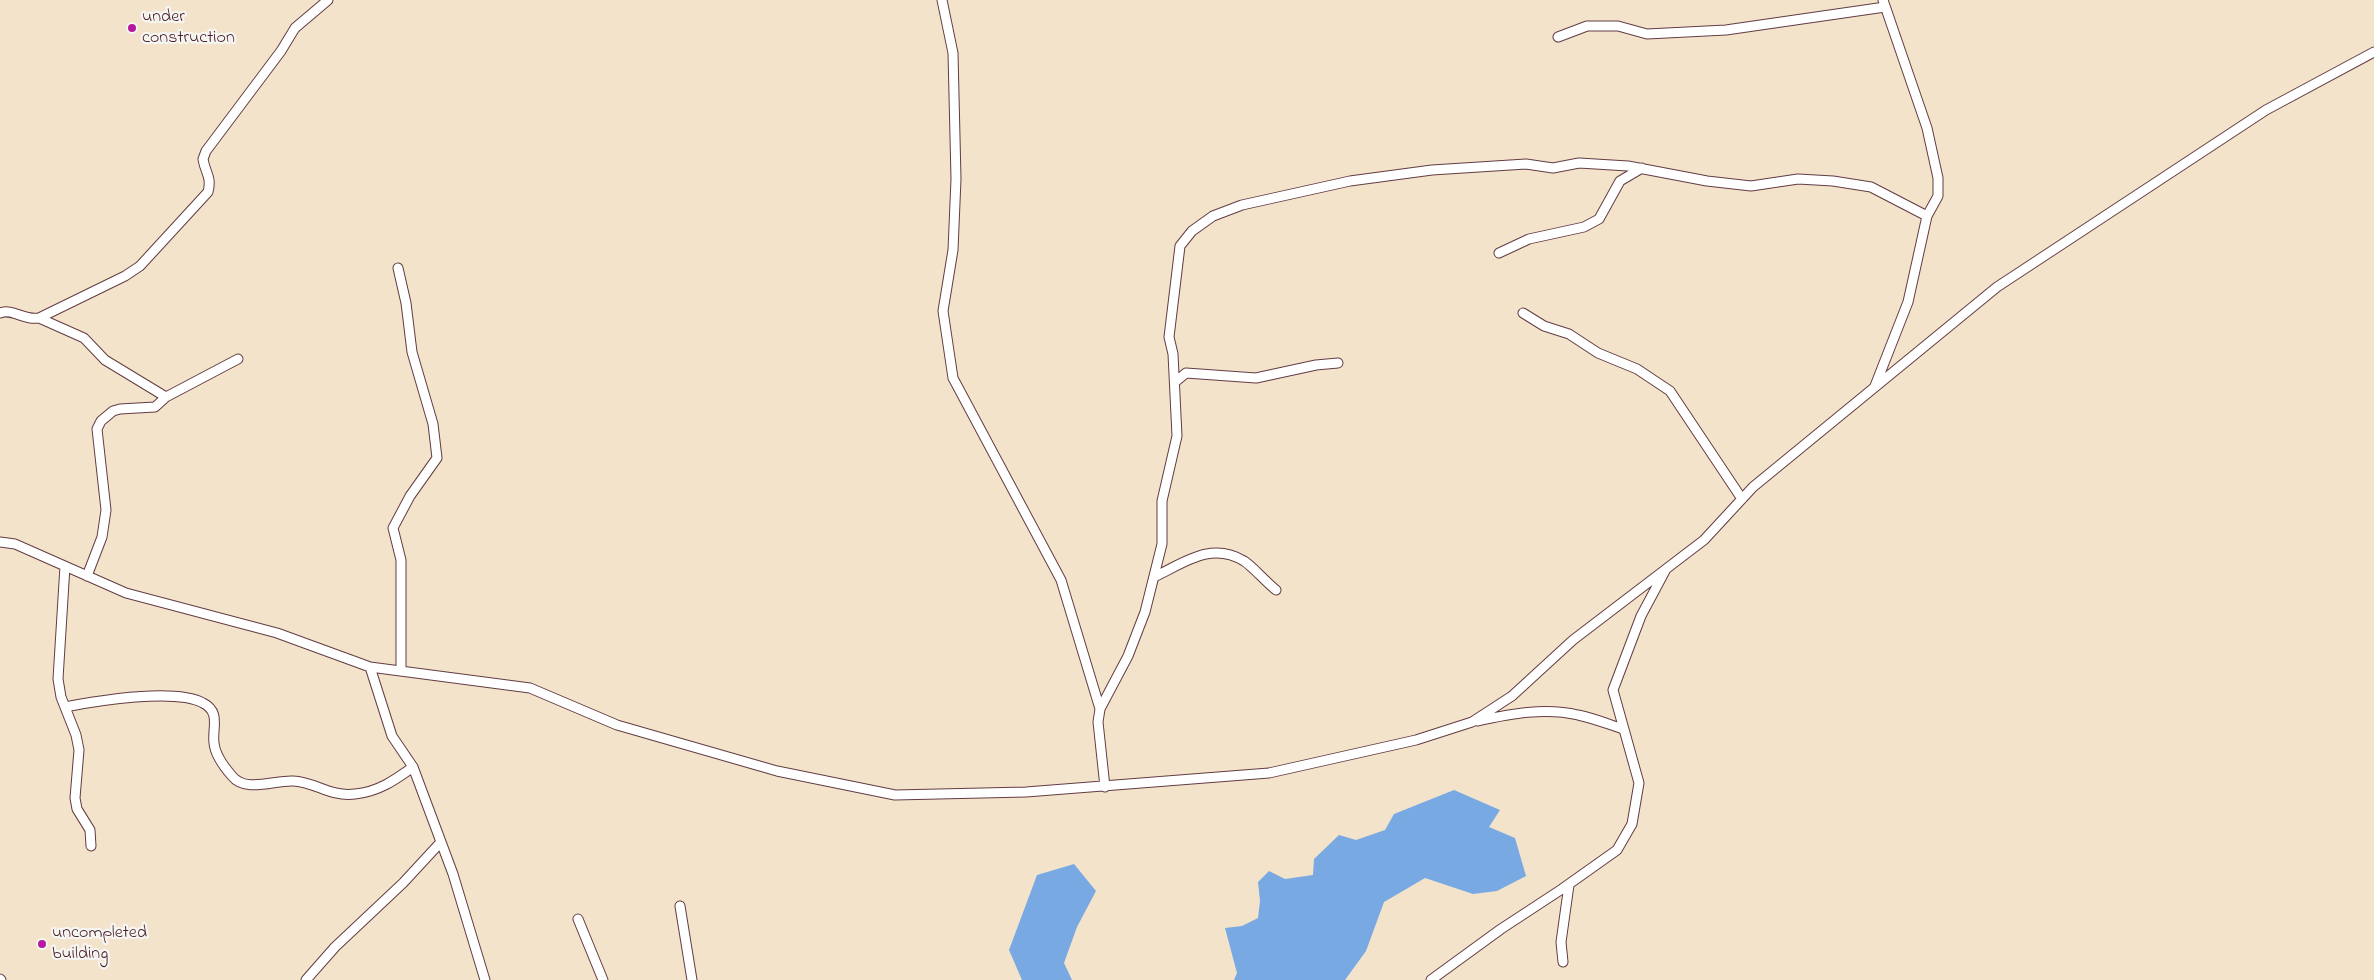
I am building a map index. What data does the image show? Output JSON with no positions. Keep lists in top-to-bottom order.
{
  "places": ["under construction", "uncompleted building"]
}
